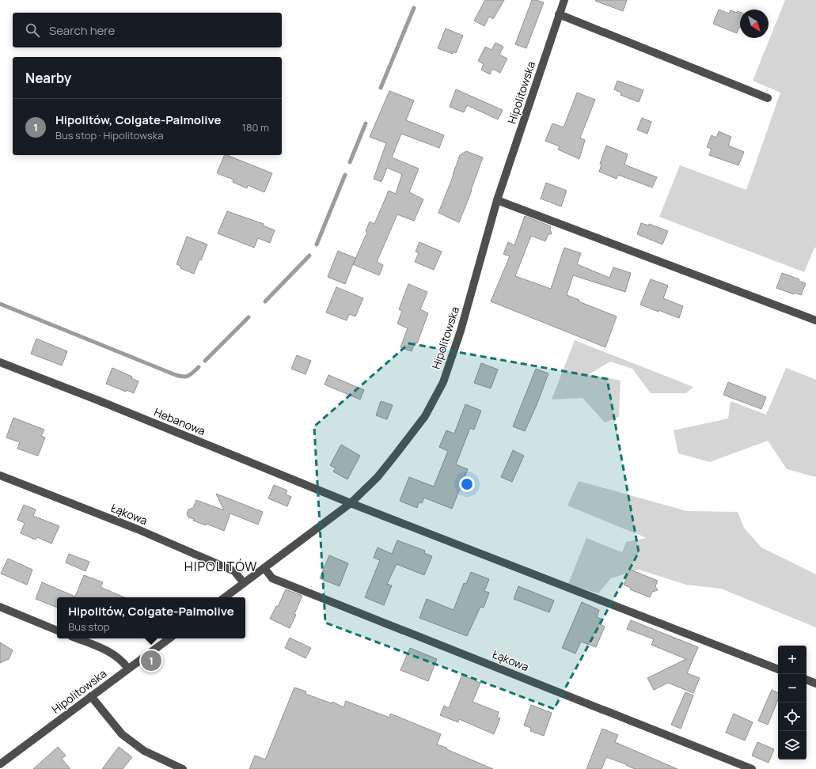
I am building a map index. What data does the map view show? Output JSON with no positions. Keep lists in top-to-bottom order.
{
  "streets": {
    "street": ["Hipolitowska", "Hebanowa", "Łąkowa"]
  },
  "crossings": [
    ["Hipolitowska", "Hebanowa"],
    ["Hipolitowska", "Łąkowa"]
  ],
  "districts": ["HIPOLITÓW"],
  "north": "bottom right",
  "page": {
    "search": "Search here",
    "heading": "Nearby",
    "list": [
      {
        "mark": "1",
        "name": "Hipolitów, Colgate-Palmolive",
        "note": "Bus stop · Hipolitowska",
        "value": "180 m"
      }
    ],
    "popup": ["Hipolitów, Colgate-Palmolive", "Bus stop"],
    "map_buttons": ["+", "−"],
    "pins": "1"
  }
}
